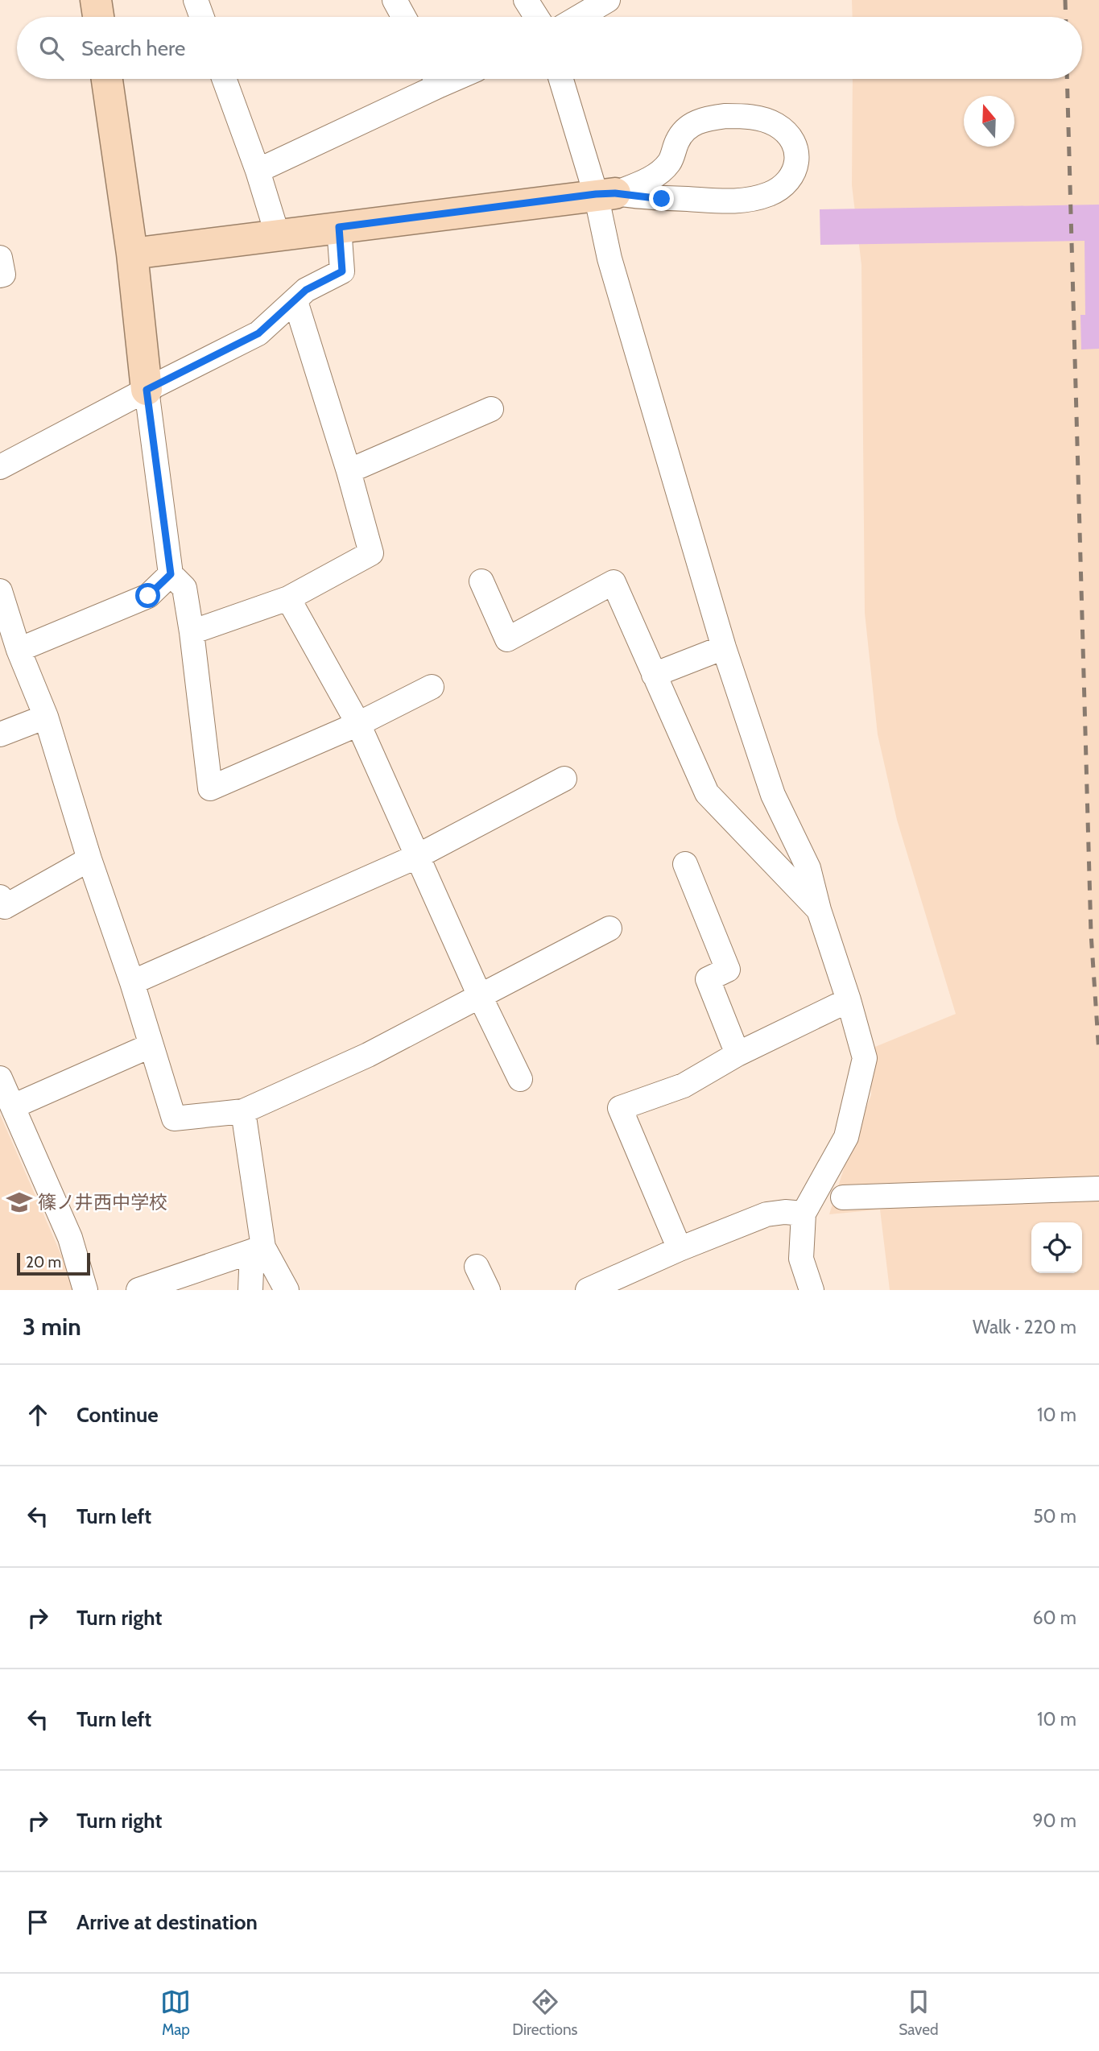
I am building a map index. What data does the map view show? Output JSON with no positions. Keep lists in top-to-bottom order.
{
  "places": {
    "school or university": ["篠ノ井西中学校"]
  },
  "scale_bar": "20 m",
  "north": "top",
  "page": {
    "search": "Search here",
    "scale": "20 m",
    "heading": ["3 min", "Walk · 220 m"],
    "list": [
      ["Continue", "10 m"],
      ["Turn left", "50 m"],
      ["Turn right", "60 m"],
      ["Turn left", "10 m"],
      ["Turn right", "90 m"],
      "Arrive at destination"
    ],
    "nav": ["Map", "Directions", "Saved"]
  }
}
